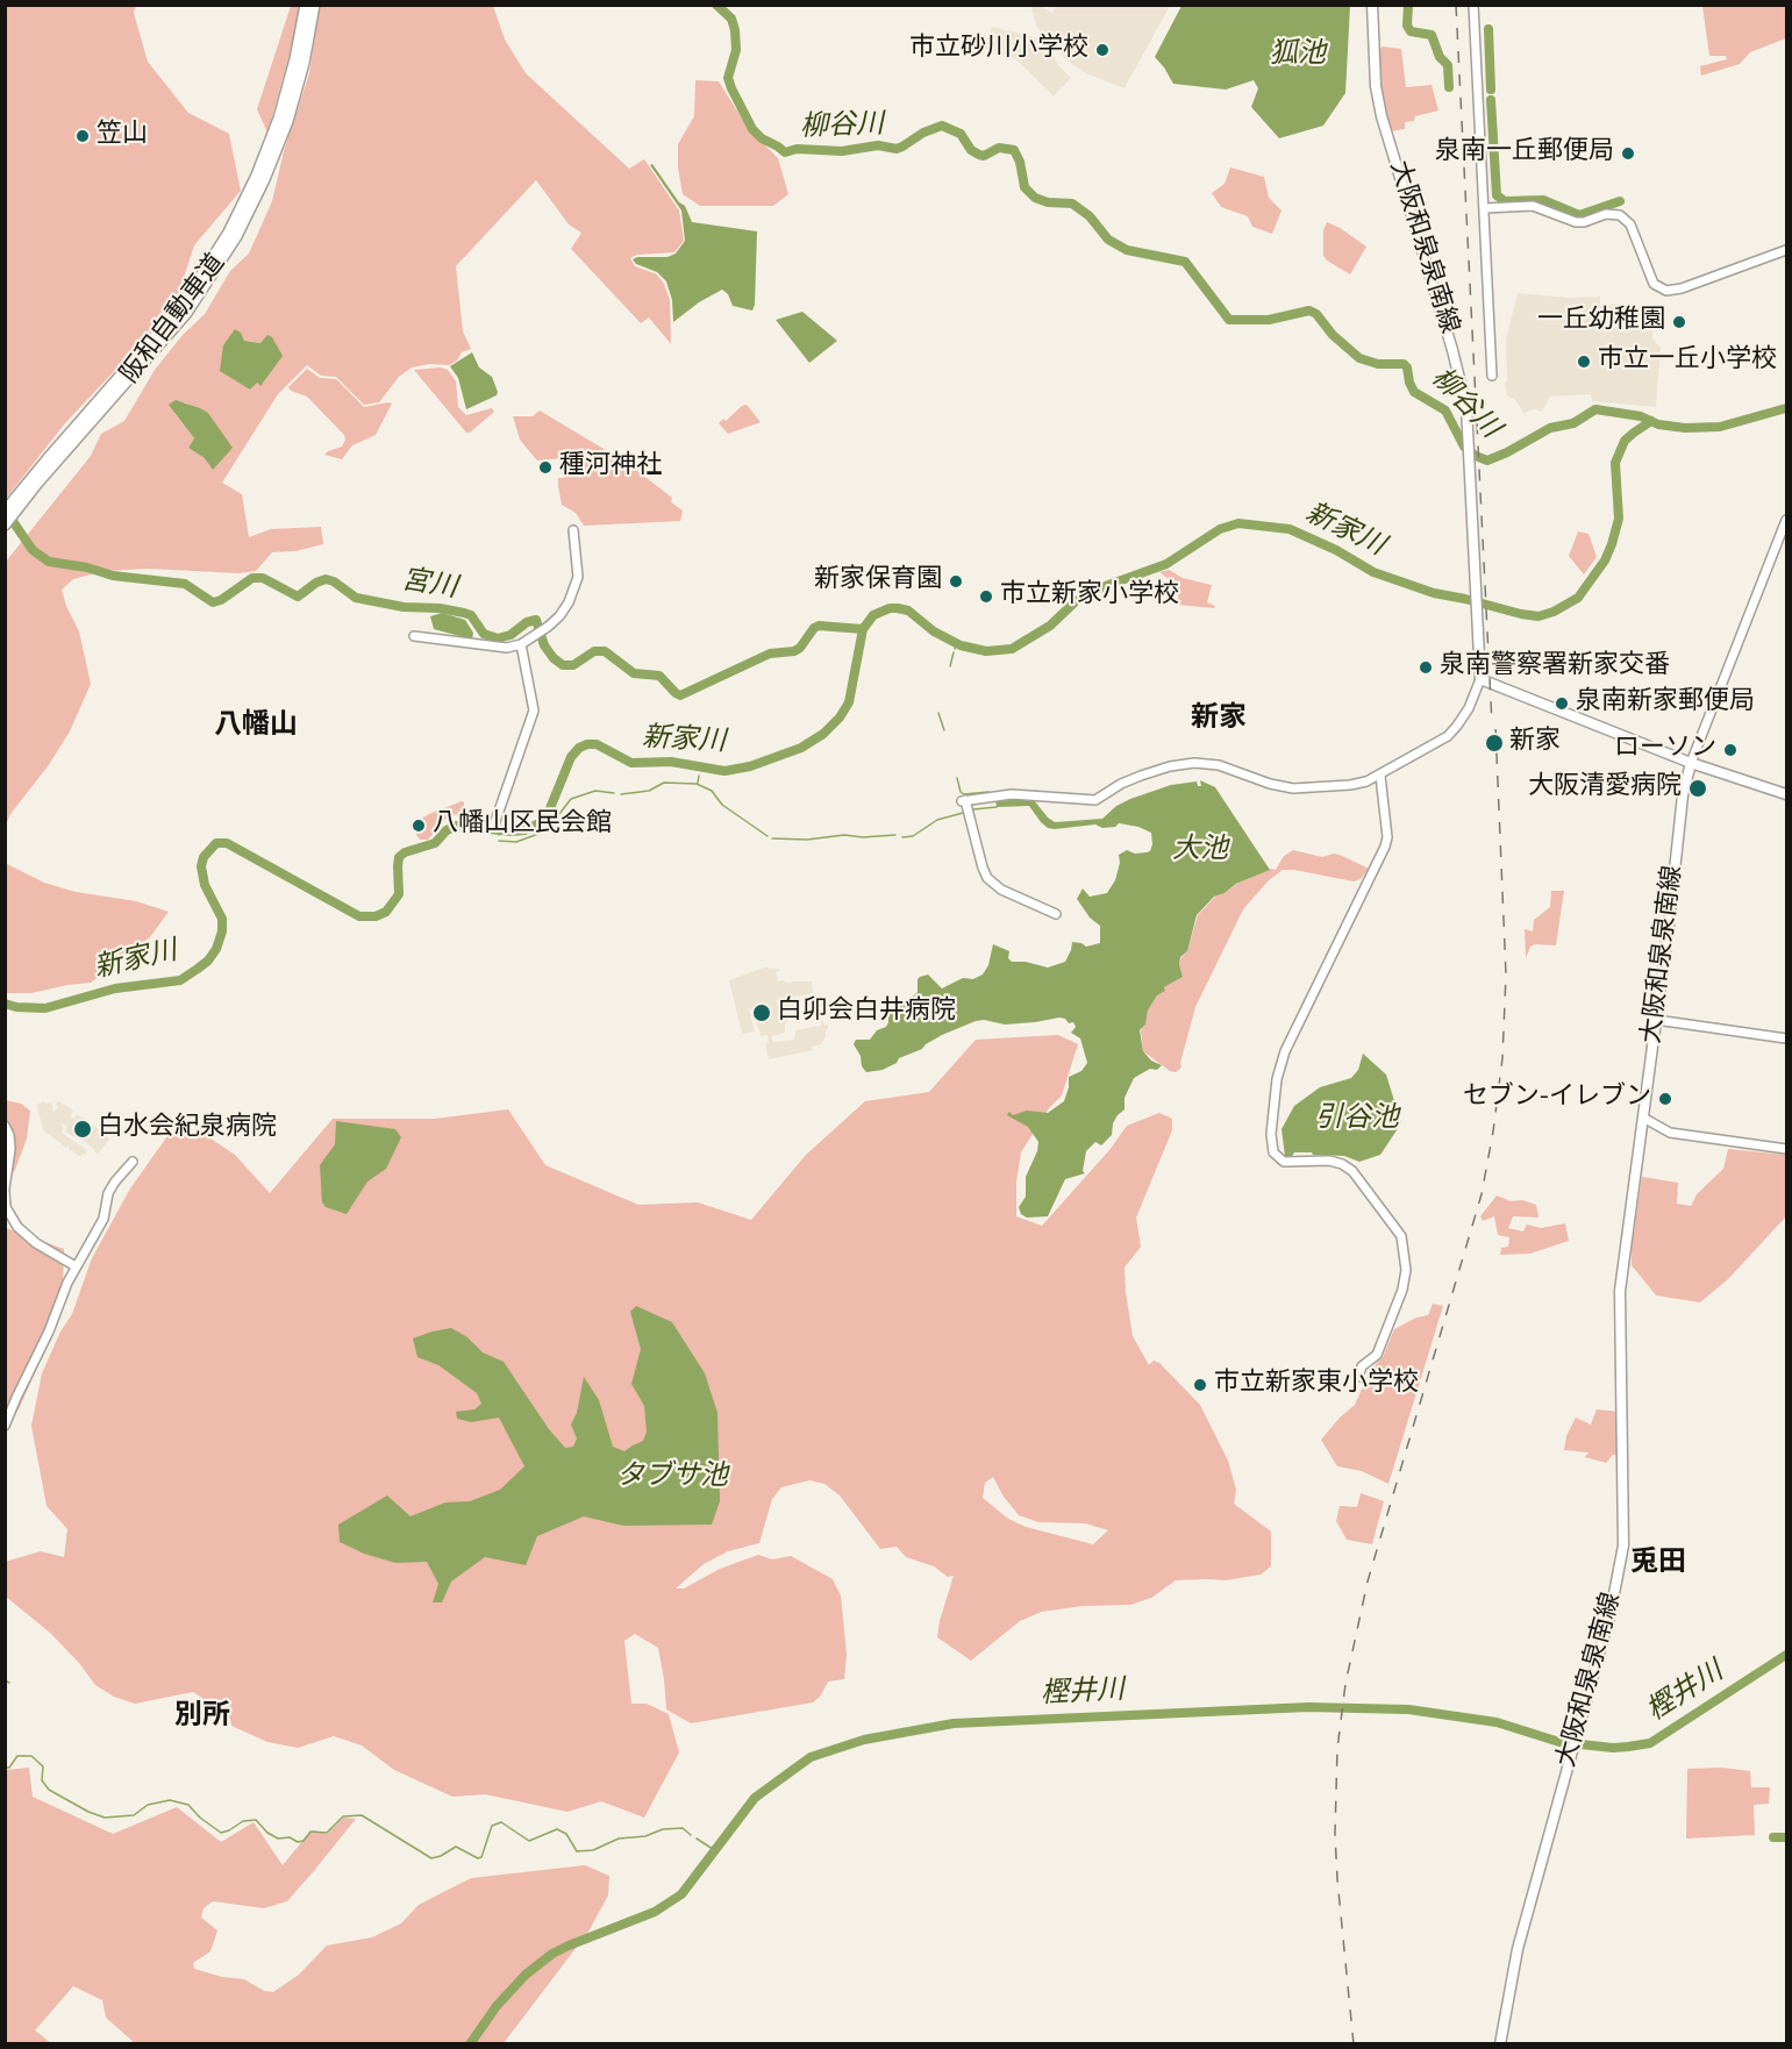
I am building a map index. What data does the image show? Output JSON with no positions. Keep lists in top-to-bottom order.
{
  "streets": {
    "highway": ["阪和自動車道"],
    "main road": ["大阪和泉泉南線"]
  },
  "districts": [
    "新家",
    "八幡山",
    "兎田",
    "別所"
  ],
  "water": [
    "狐池",
    "柳谷川",
    "新家川",
    "宮川",
    "大池",
    "引谷池",
    "タブサ池",
    "樫井川"
  ],
  "places": [
    "市立砂川小学校",
    "笠山",
    "泉南一丘郵便局",
    "一丘幼稚園",
    "市立一丘小学校",
    "種河神社",
    "新家保育園",
    "市立新家小学校",
    "泉南警察署新家交番",
    "泉南新家郵便局",
    "新家",
    "ローソン",
    "大阪清愛病院",
    "八幡山区民会館",
    "白卯会白井病院",
    "セブン-イレブン",
    "白水会紀泉病院",
    "市立新家東小学校"
  ]
}
